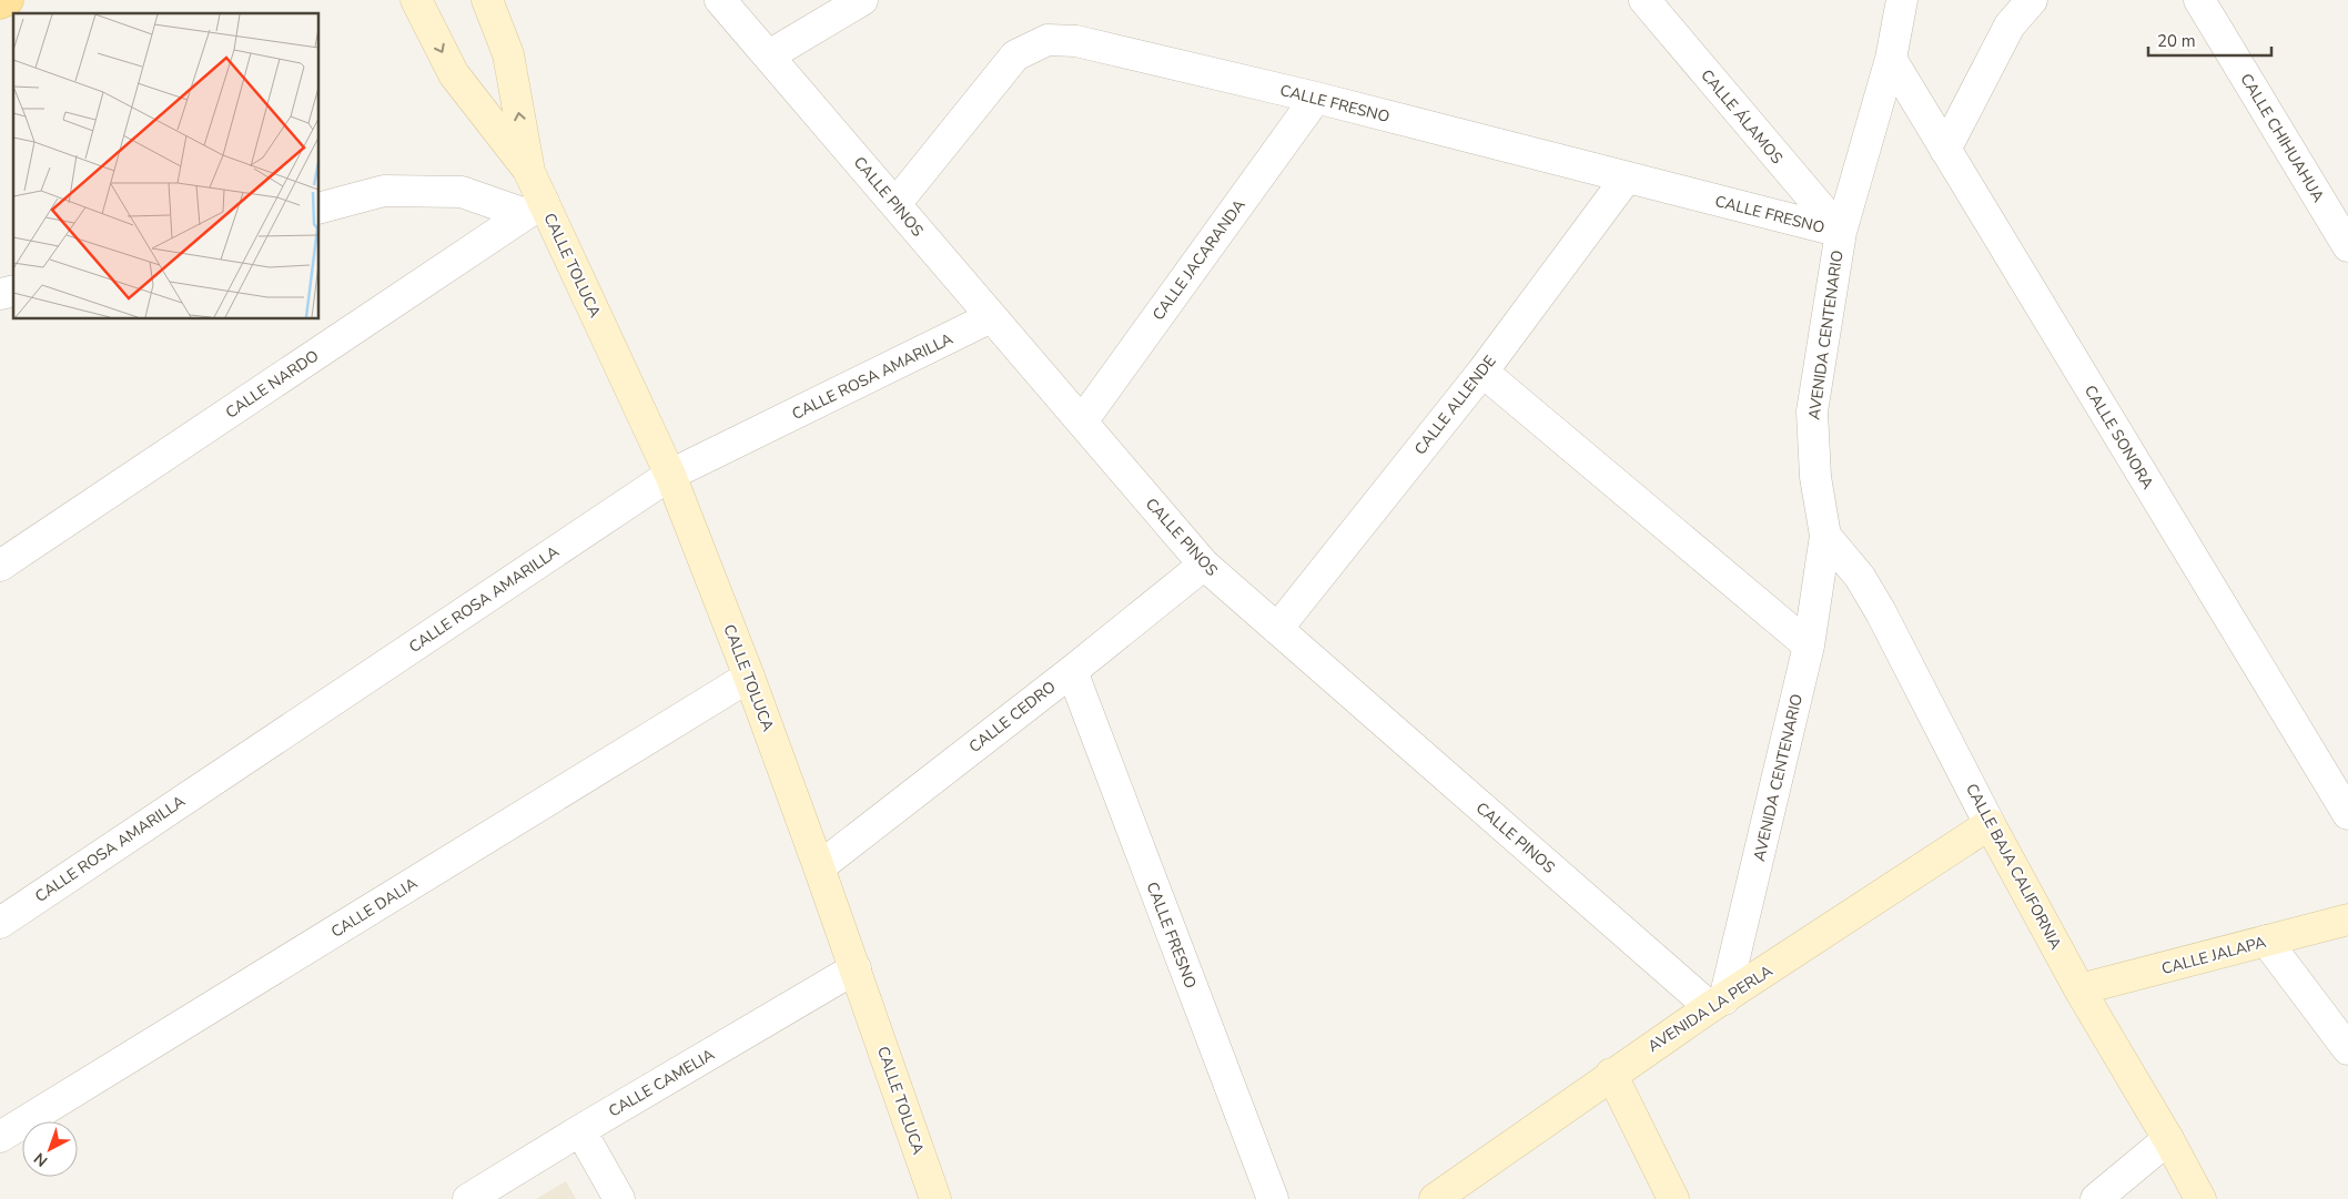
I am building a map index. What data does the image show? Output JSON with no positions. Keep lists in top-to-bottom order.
{
  "streets": {
    "main road": [
      "CALLE TOLUCA",
      "CALLE BAJA CALIFORNIA",
      "CALLE JALAPA",
      "AVENIDA LA PERLA"
    ],
    "street": [
      "CALLE FRESNO",
      "CALLE ÁLAMOS",
      "CALLE CHIHUAHUA",
      "CALLE PINOS",
      "CALLE JACARANDA",
      "AVENIDA CENTENARIO",
      "CALLE ROSA AMARILLA",
      "CALLE NARDO",
      "CALLE ALLENDE",
      "CALLE SONORA",
      "CALLE CEDRO",
      "CALLE DALIA",
      "CALLE CAMELIA"
    ]
  },
  "crossings": [
    ["CALLE FRESNO", "CALLE ÁLAMOS"],
    ["CALLE FRESNO", "CALLE PINOS"],
    ["CALLE FRESNO", "CALLE JACARANDA"],
    ["CALLE FRESNO", "AVENIDA CENTENARIO"],
    ["CALLE FRESNO", "CALLE ALLENDE"],
    ["CALLE FRESNO", "CALLE CEDRO"],
    ["CALLE ÁLAMOS", "AVENIDA CENTENARIO"],
    ["CALLE PINOS", "CALLE JACARANDA"],
    ["CALLE PINOS", "AVENIDA CENTENARIO"],
    ["CALLE PINOS", "CALLE ROSA AMARILLA"],
    ["CALLE PINOS", "CALLE ALLENDE"],
    ["CALLE PINOS", "CALLE CEDRO"],
    ["CALLE PINOS", "AVENIDA LA PERLA"],
    ["CALLE TOLUCA", "CALLE ROSA AMARILLA"],
    ["CALLE TOLUCA", "CALLE NARDO"],
    ["CALLE TOLUCA", "CALLE CEDRO"],
    ["CALLE TOLUCA", "CALLE DALIA"],
    ["CALLE TOLUCA", "CALLE CAMELIA"],
    ["AVENIDA CENTENARIO", "CALLE SONORA"],
    ["AVENIDA CENTENARIO", "CALLE BAJA CALIFORNIA"],
    ["AVENIDA CENTENARIO", "AVENIDA LA PERLA"],
    ["CALLE BAJA CALIFORNIA", "CALLE JALAPA"],
    ["CALLE BAJA CALIFORNIA", "AVENIDA LA PERLA"]
  ],
  "scale_bar": "20 m",
  "north": "bottom left"
}
